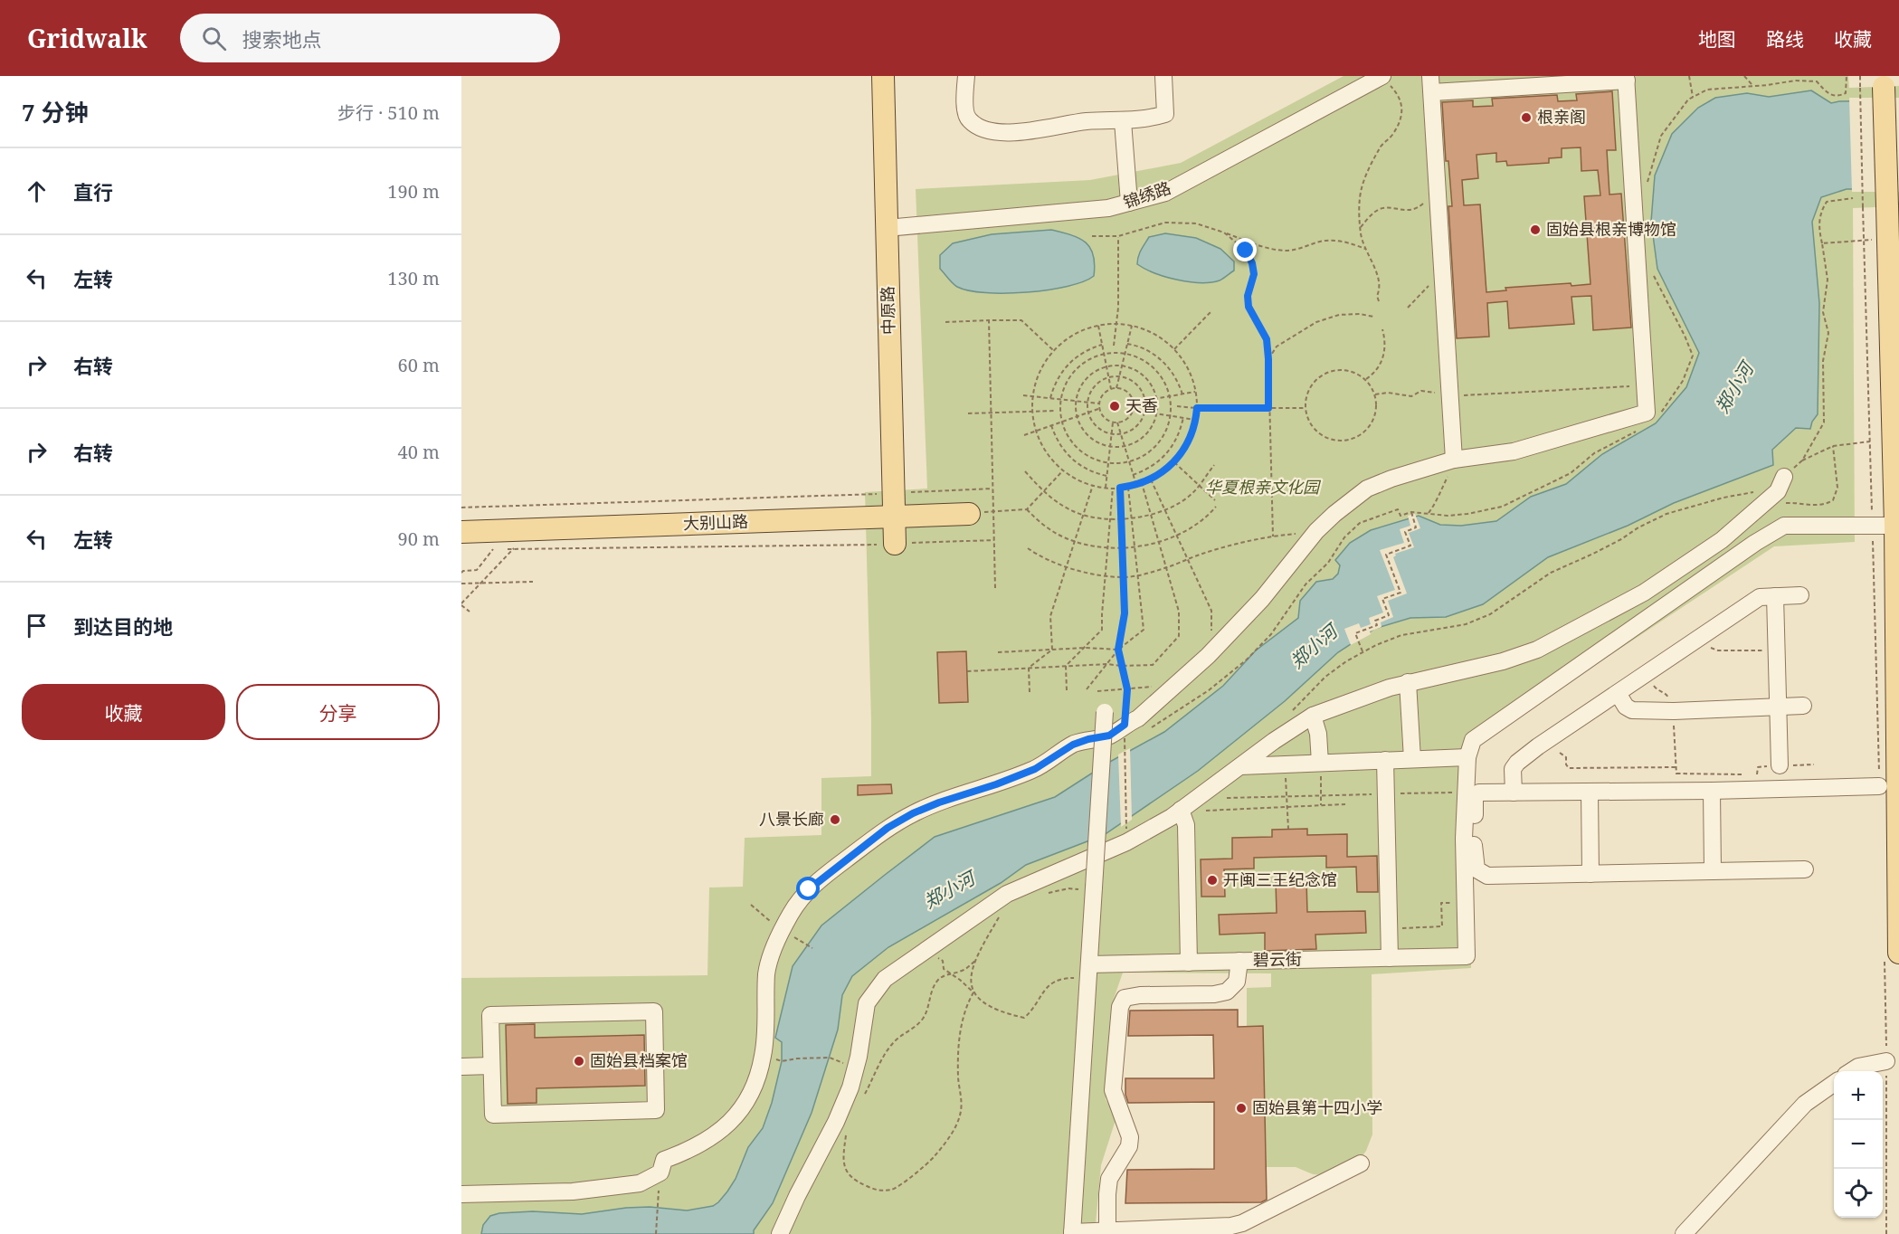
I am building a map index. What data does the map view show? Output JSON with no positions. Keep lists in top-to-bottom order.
{
  "streets": {
    "main road": ["中原路", "大别山路"],
    "street": ["锦绣路", "碧云街"]
  },
  "crossings": [
    ["锦绣路", "中原路"],
    ["中原路", "大别山路"]
  ],
  "water": ["郑小河"],
  "parks": ["华夏根亲文化园"],
  "places": [
    "根亲阁",
    "固始县根亲博物馆",
    "天香",
    "八景长廊",
    "开闽三王纪念馆",
    "固始县档案馆",
    "固始县第十四小学"
  ],
  "page": {
    "header": "Gridwalk",
    "search": "搜索地点",
    "nav": ["地图", "路线", "收藏"],
    "heading": ["7 分钟", "步行 · 510 m"],
    "list": [
      ["直行", "190 m"],
      ["左转", "130 m"],
      ["右转", "60 m"],
      ["右转", "40 m"],
      ["左转", "90 m"],
      "到达目的地"
    ],
    "buttons": ["收藏", "分享"],
    "map_buttons": ["+", "−"]
  }
}
